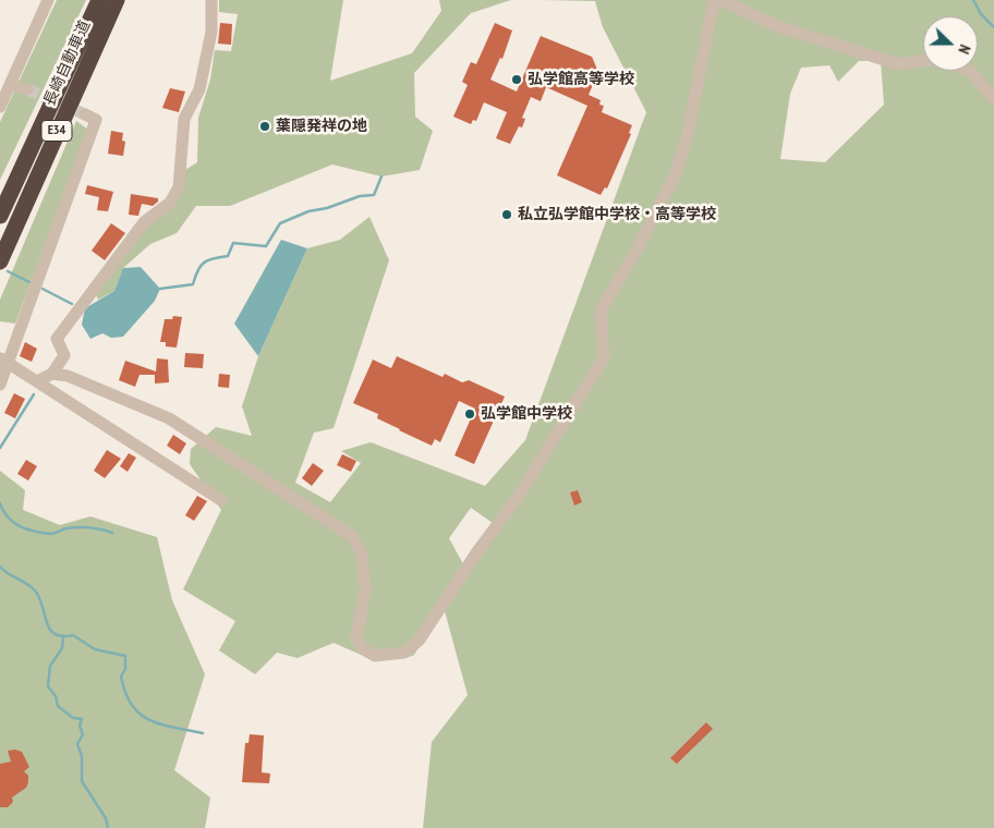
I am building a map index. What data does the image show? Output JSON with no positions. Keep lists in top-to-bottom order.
{
  "streets": {
    "highway": ["長崎自動車道", "E34"]
  },
  "places": [
    "弘学館高等学校",
    "葉隠発祥の地",
    "私立弘学館中学校・高等学校",
    "弘学館中学校"
  ],
  "north": "right"
}
